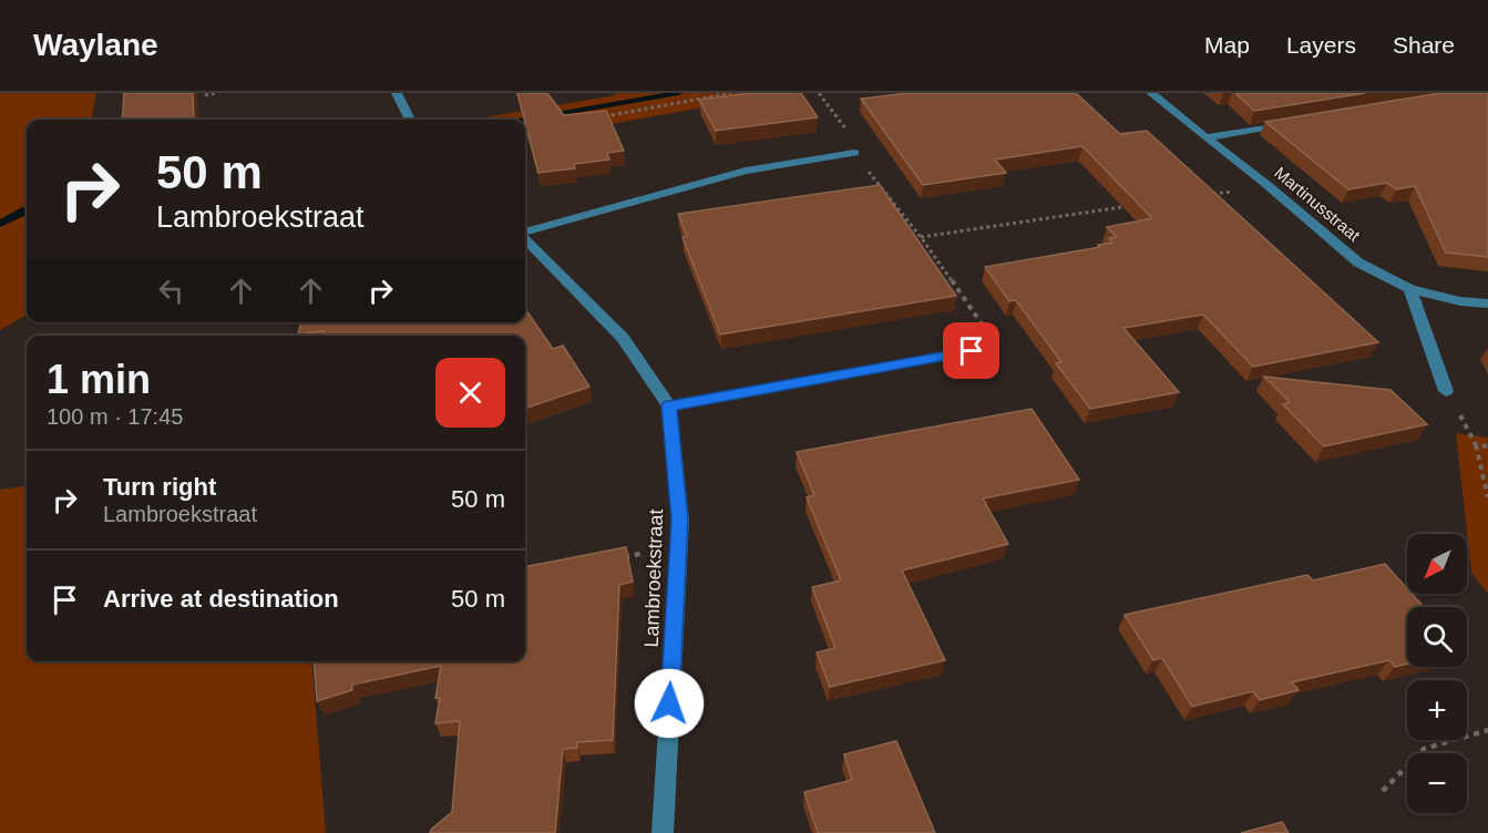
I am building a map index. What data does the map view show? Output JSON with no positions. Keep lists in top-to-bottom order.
{
  "streets": {
    "street": ["Martinusstraat", "Lambroekstraat"]
  },
  "north": "bottom left",
  "page": {
    "header": "Waylane",
    "nav": ["Map", "Layers", "Share"],
    "turn": ["50 m", "Lambroekstraat"],
    "heading": ["1 min", "100 m · 17:45"],
    "list": [
      {
        "name": "Turn right",
        "note": "Lambroekstraat",
        "value": "50 m"
      },
      {
        "name": "Arrive at destination",
        "value": "50 m"
      }
    ],
    "map_buttons": ["+", "−"]
  }
}
